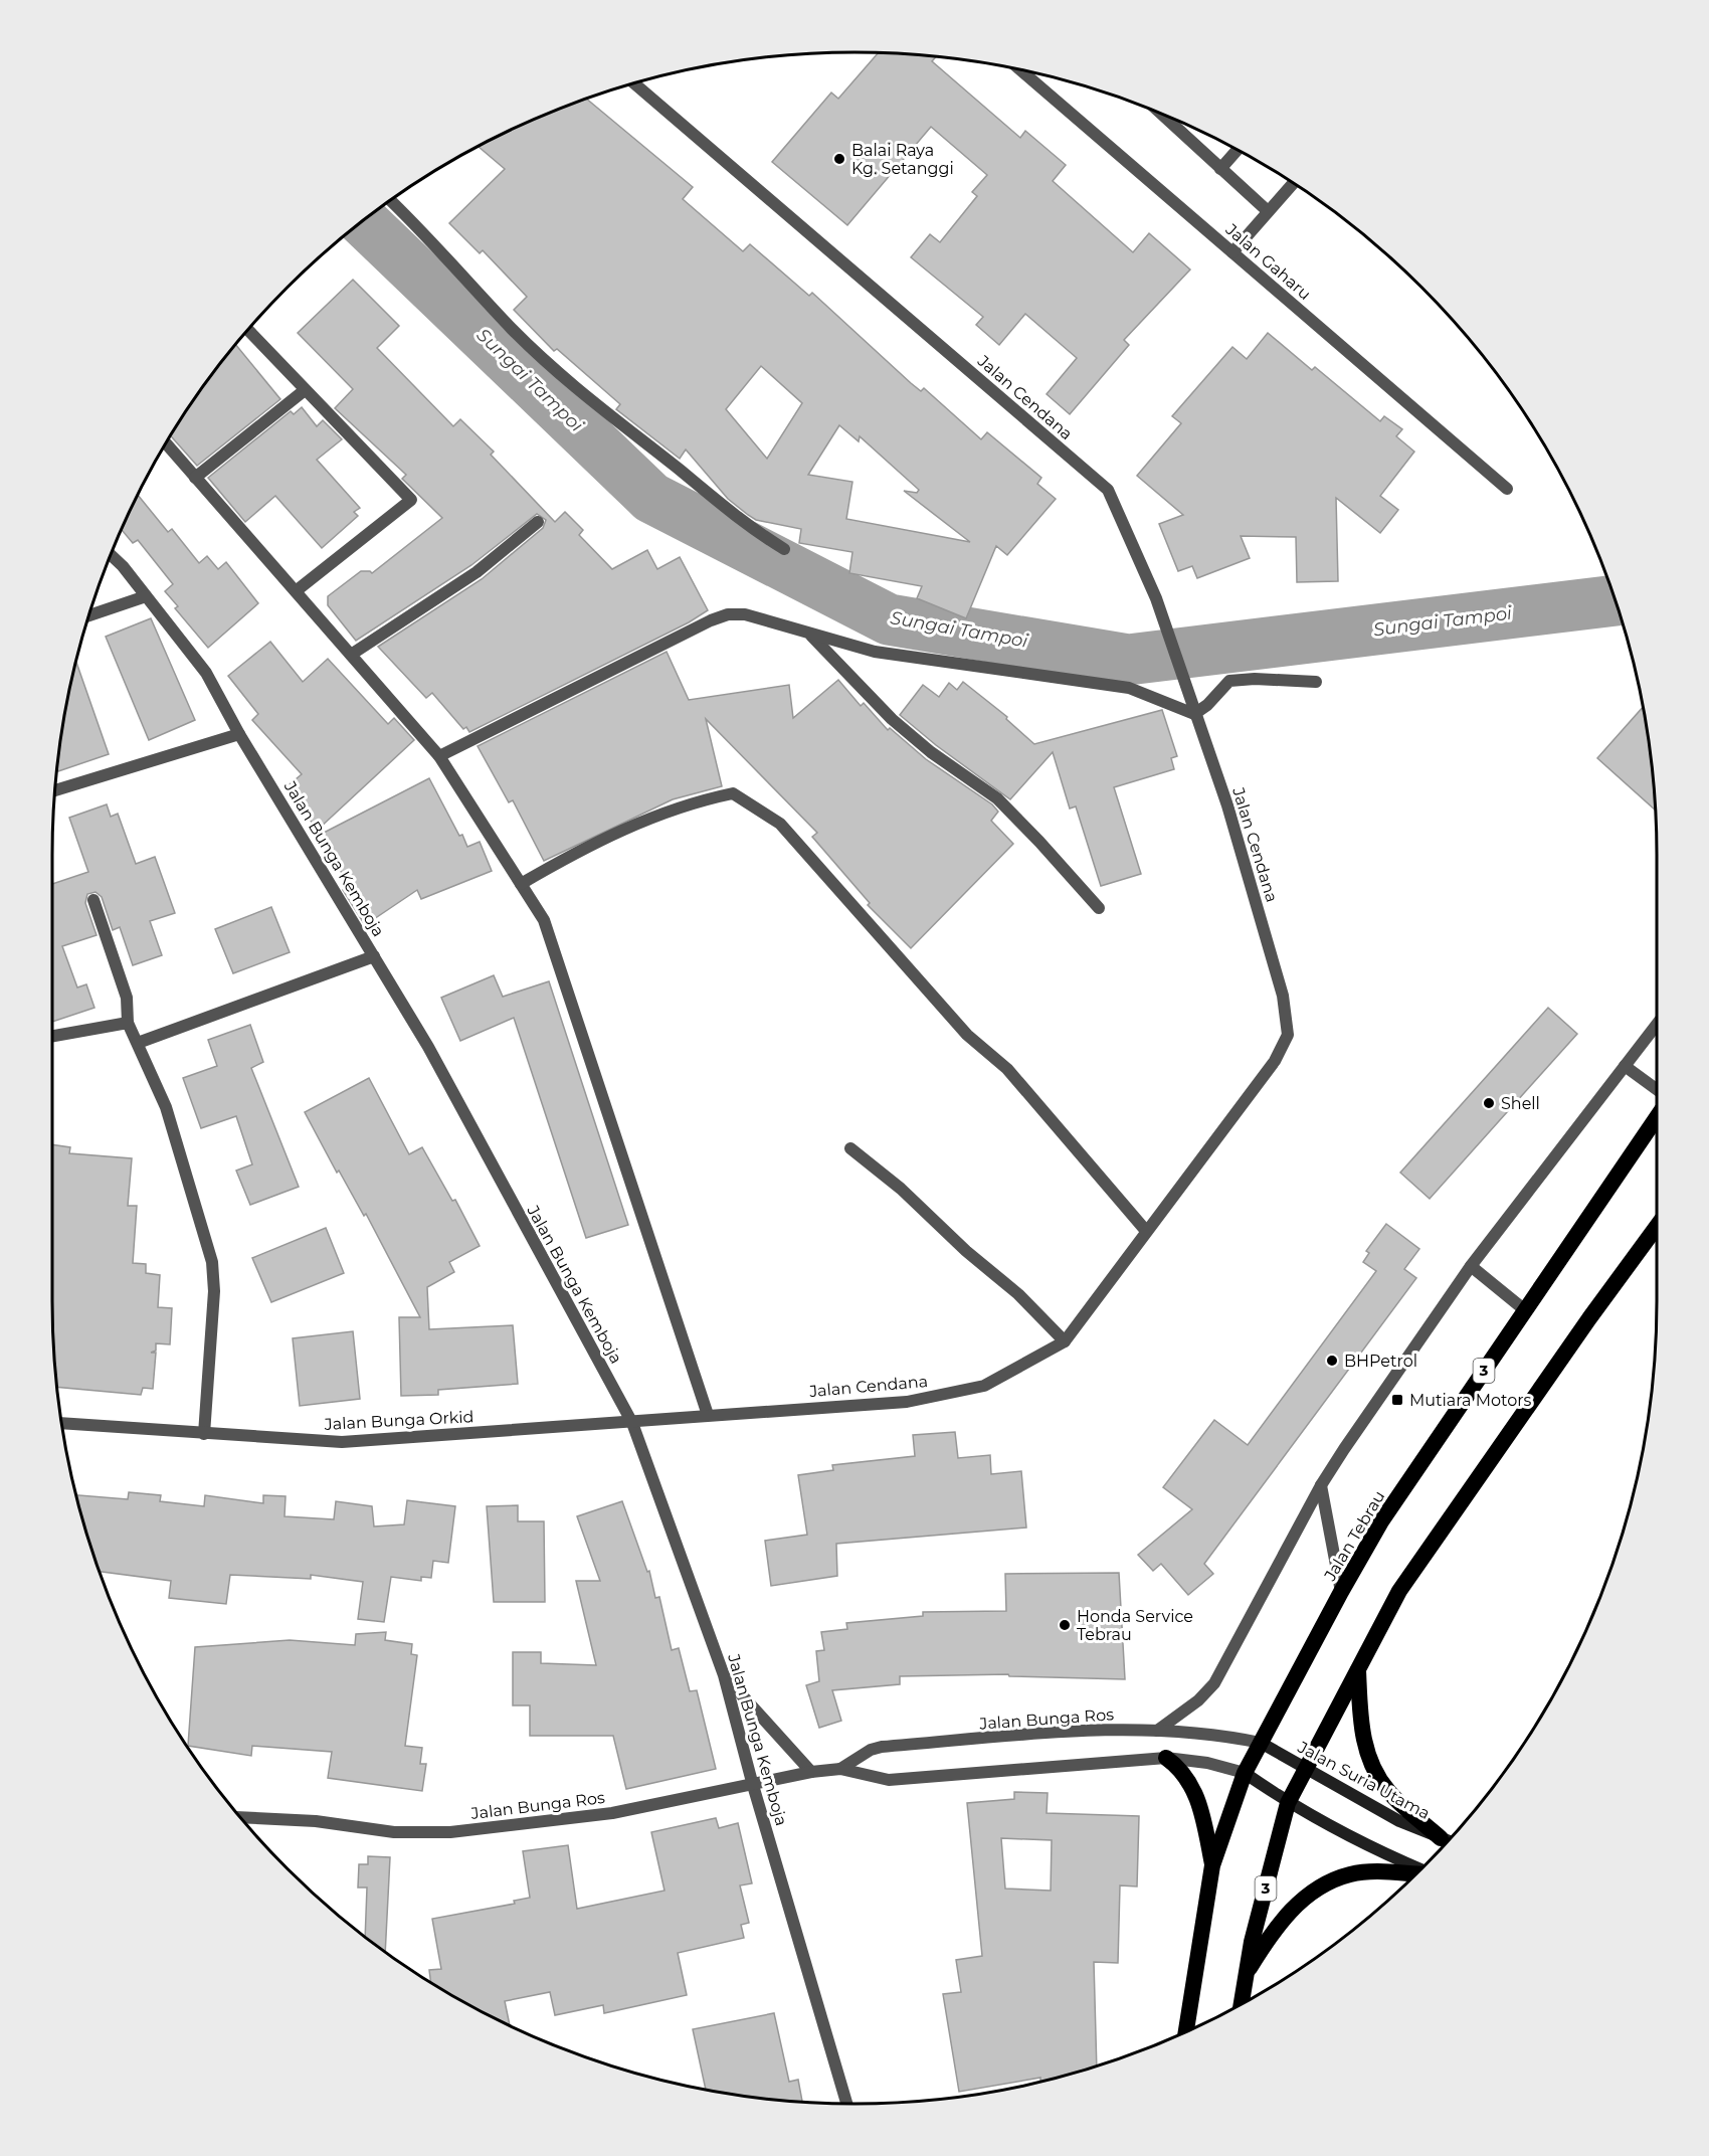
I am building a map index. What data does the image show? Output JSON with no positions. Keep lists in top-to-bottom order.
{
  "streets": {
    "highway": ["3", "Jalan Tebrau"],
    "main road": ["Jalan Suria Utama"],
    "street": [
      "Jalan Gaharu",
      "Jalan Cendana",
      "Jalan Bunga Kemboja",
      "Jalan Bunga Orkid",
      "Jalan Bunga Ros"
    ]
  },
  "crossings": [
    ["Jalan Cendana", "Jalan Bunga Kemboja"],
    ["Jalan Cendana", "Jalan Bunga Orkid"],
    ["Jalan Bunga Kemboja", "Jalan Bunga Orkid"],
    ["Jalan Bunga Kemboja", "Jalan Bunga Ros"],
    ["3", "Jalan Suria Utama"],
    ["Jalan Tebrau", "Jalan Bunga Ros"],
    ["Jalan Tebrau", "Jalan Suria Utama"],
    ["Jalan Bunga Ros", "Jalan Suria Utama"]
  ],
  "water": ["Sungai Tampoi"],
  "places": {
    "other": [
      "Balai Raya Kg. Setanggi",
      "Shell",
      "BHPetrol",
      "Honda Service Tebrau"
    ],
    "transit": ["Mutiara Motors"]
  }
}
